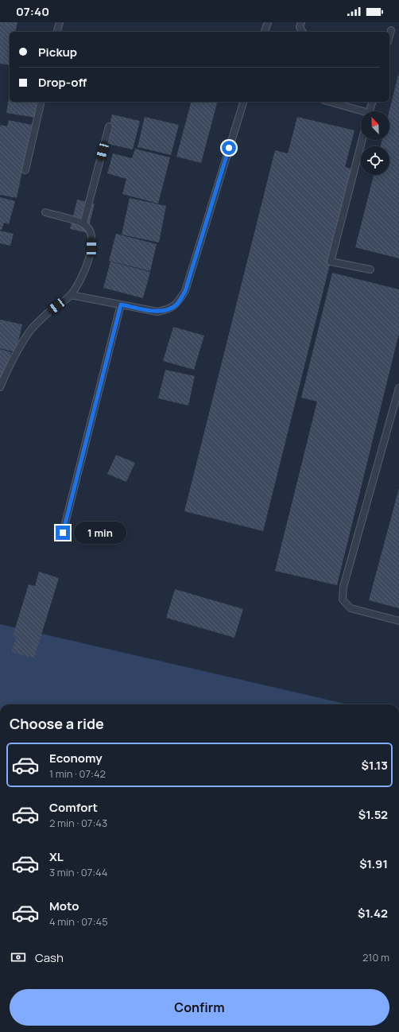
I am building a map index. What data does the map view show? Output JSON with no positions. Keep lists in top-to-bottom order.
{
  "north": "top left",
  "page": {
    "status": "07:40",
    "banner": ["Pickup", "Drop-off"],
    "bubble": "1 min",
    "heading": "Choose a ride",
    "list": [
      {
        "name": "Economy",
        "note": "1 min · 07:42",
        "value": "$1.13"
      },
      {
        "name": "Comfort",
        "note": "2 min · 07:43",
        "value": "$1.52"
      },
      {
        "name": "XL",
        "note": "3 min · 07:44",
        "value": "$1.91"
      },
      {
        "name": "Moto",
        "note": "4 min · 07:45",
        "value": "$1.42"
      }
    ],
    "pay": ["Cash", "210 m"],
    "buttons": "Confirm"
  }
}
